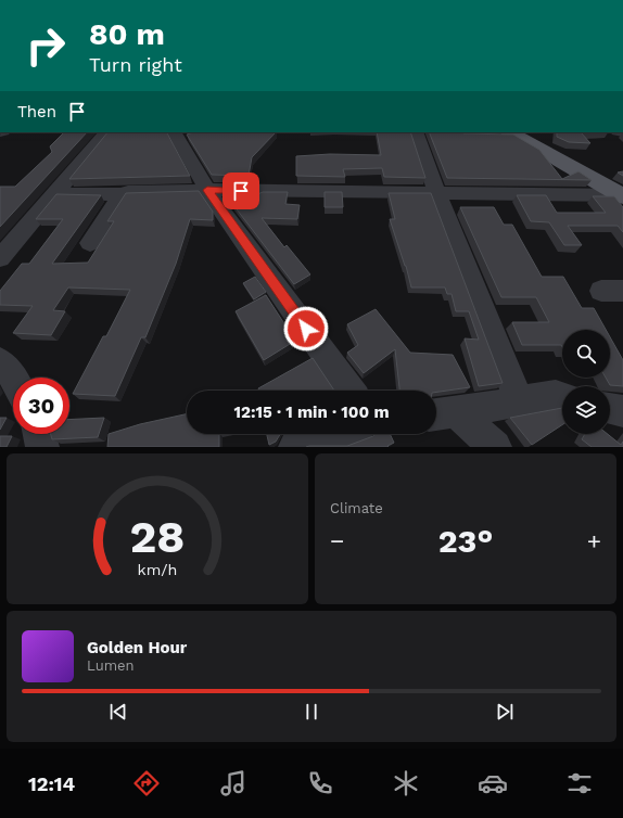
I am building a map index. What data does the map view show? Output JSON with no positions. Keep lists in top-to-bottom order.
{
  "page": {
    "turn": ["80 m", "Turn right"],
    "then": "Then",
    "limit": "30",
    "trip": "12:15 · 1 min · 100 m",
    "tile": "Climate",
    "heat": ["−", "23°", "+"],
    "song": ["Golden Hour", "Lumen"],
    "tabs": "12:14",
    "gauge": ["28", "km/h"]
  }
}
